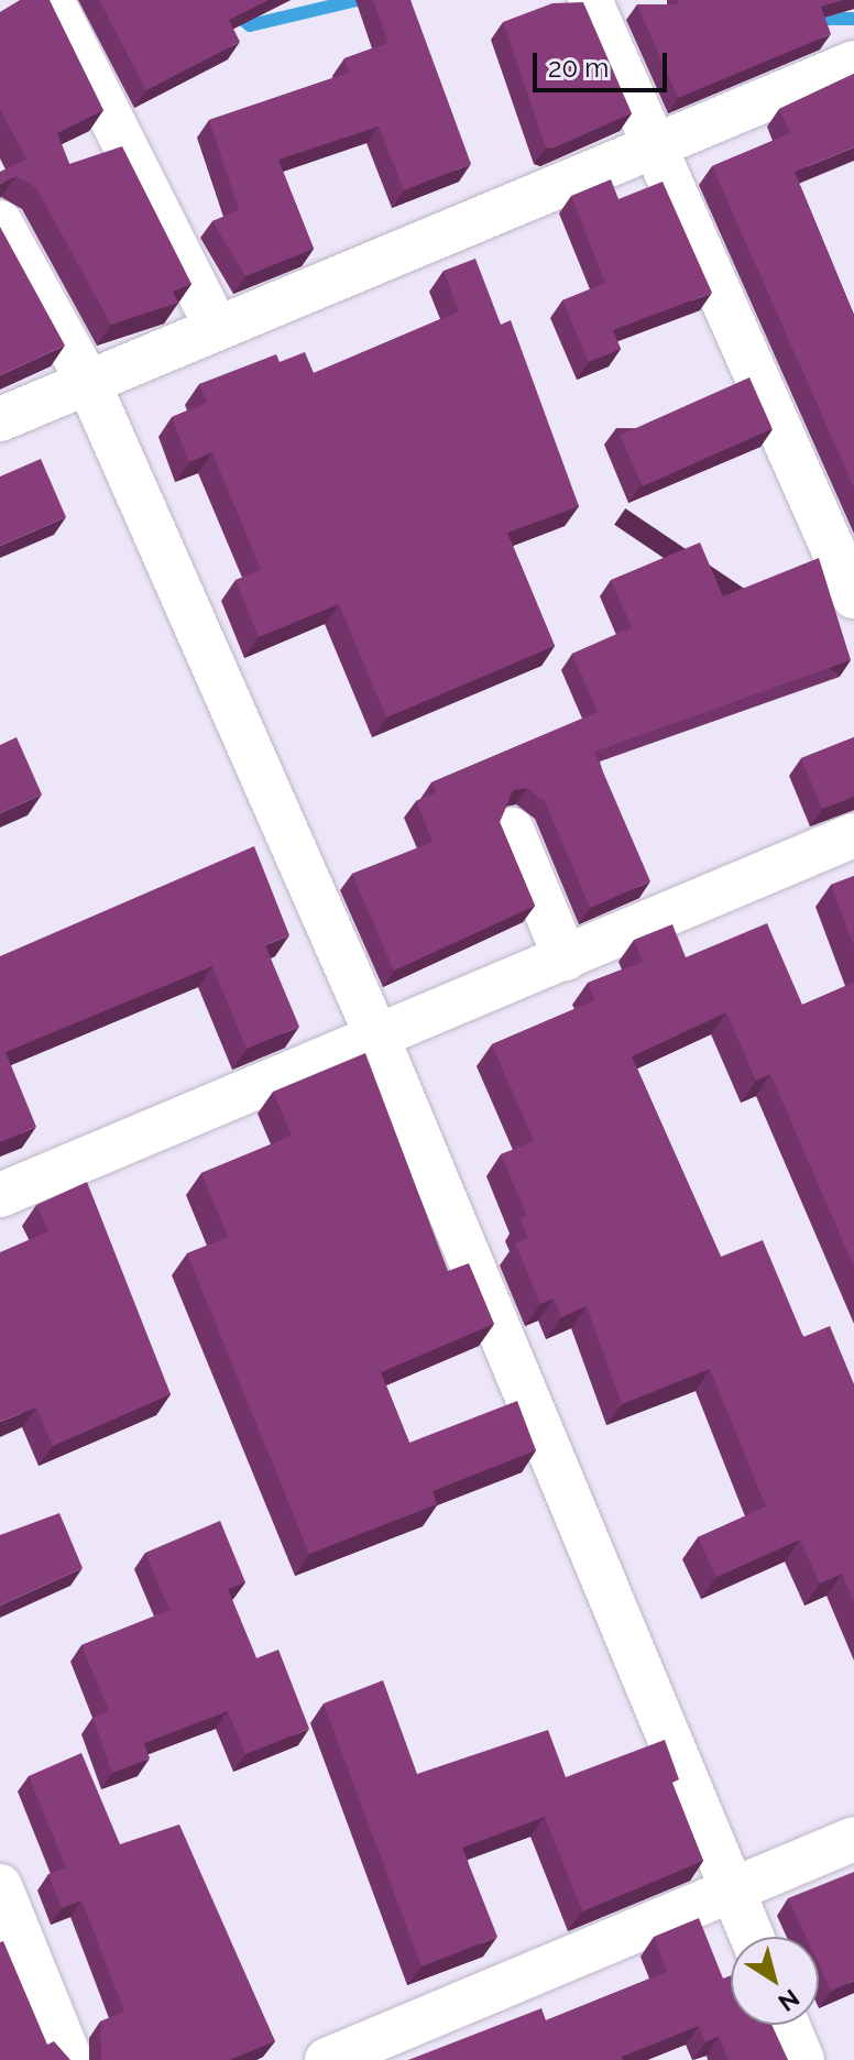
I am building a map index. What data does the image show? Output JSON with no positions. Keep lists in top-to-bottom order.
{
  "scale_bar": "20 m",
  "north": "bottom right"
}
